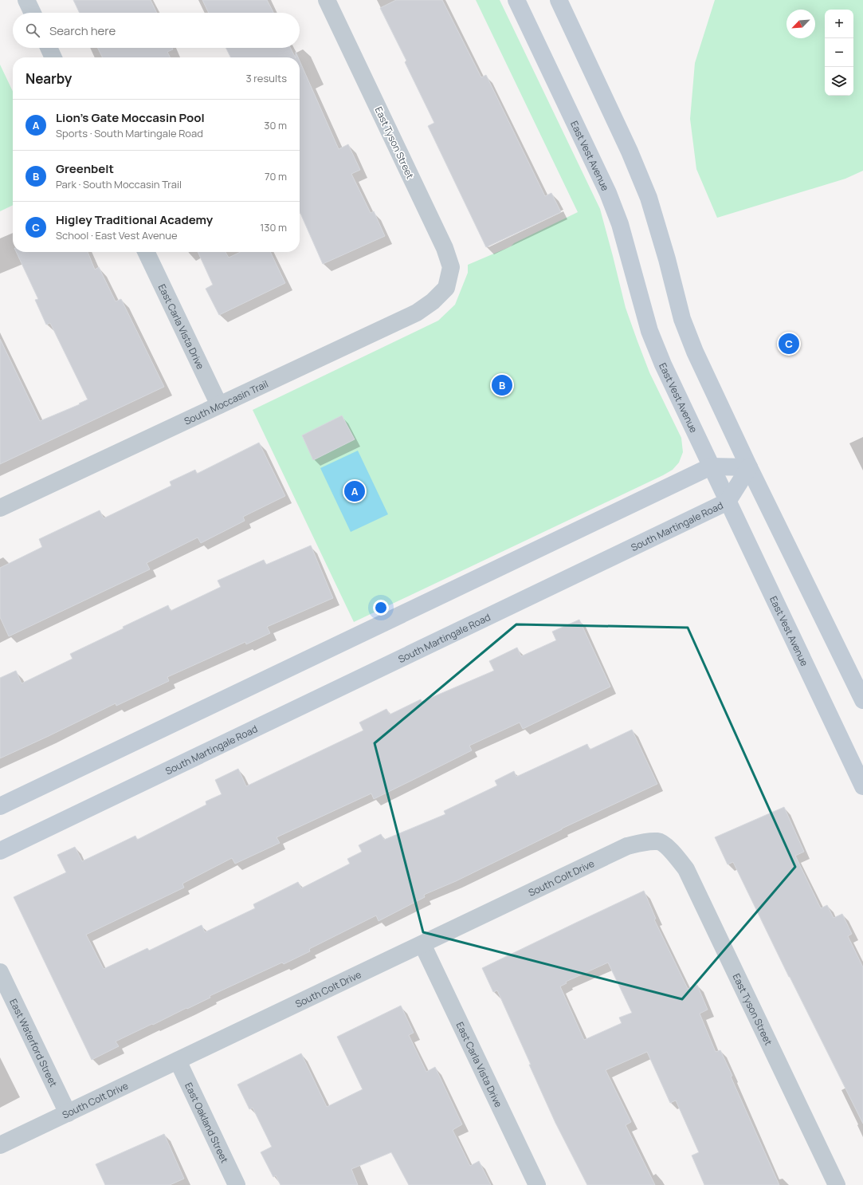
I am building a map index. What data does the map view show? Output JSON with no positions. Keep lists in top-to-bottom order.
{
  "streets": {
    "street": [
      "East Tyson Street",
      "East Vest Avenue",
      "East Carla Vista Drive",
      "South Moccasin Trail",
      "South Martingale Road",
      "South Colt Drive",
      "East Waterford Street",
      "East Oakland Street"
    ]
  },
  "crossings": [
    ["East Tyson Street", "South Moccasin Trail"],
    ["East Tyson Street", "South Colt Drive"],
    ["East Vest Avenue", "South Martingale Road"],
    ["East Carla Vista Drive", "South Moccasin Trail"],
    ["East Carla Vista Drive", "South Colt Drive"],
    ["South Colt Drive", "East Waterford Street"],
    ["South Colt Drive", "East Oakland Street"]
  ],
  "north": "bottom left",
  "page": {
    "map_buttons": ["+", "−"],
    "search": "Search here",
    "heading": ["Nearby", "3 results"],
    "list": [
      {
        "mark": "A",
        "name": "Lion's Gate Moccasin Pool",
        "note": "Sports · South Martingale Road",
        "value": "30 m"
      },
      {
        "mark": "B",
        "name": "Greenbelt",
        "note": "Park · South Moccasin Trail",
        "value": "70 m"
      },
      {
        "mark": "C",
        "name": "Higley Traditional Academy",
        "note": "School · East Vest Avenue",
        "value": "130 m"
      }
    ],
    "pins": ["C", "B", "A"]
  }
}
